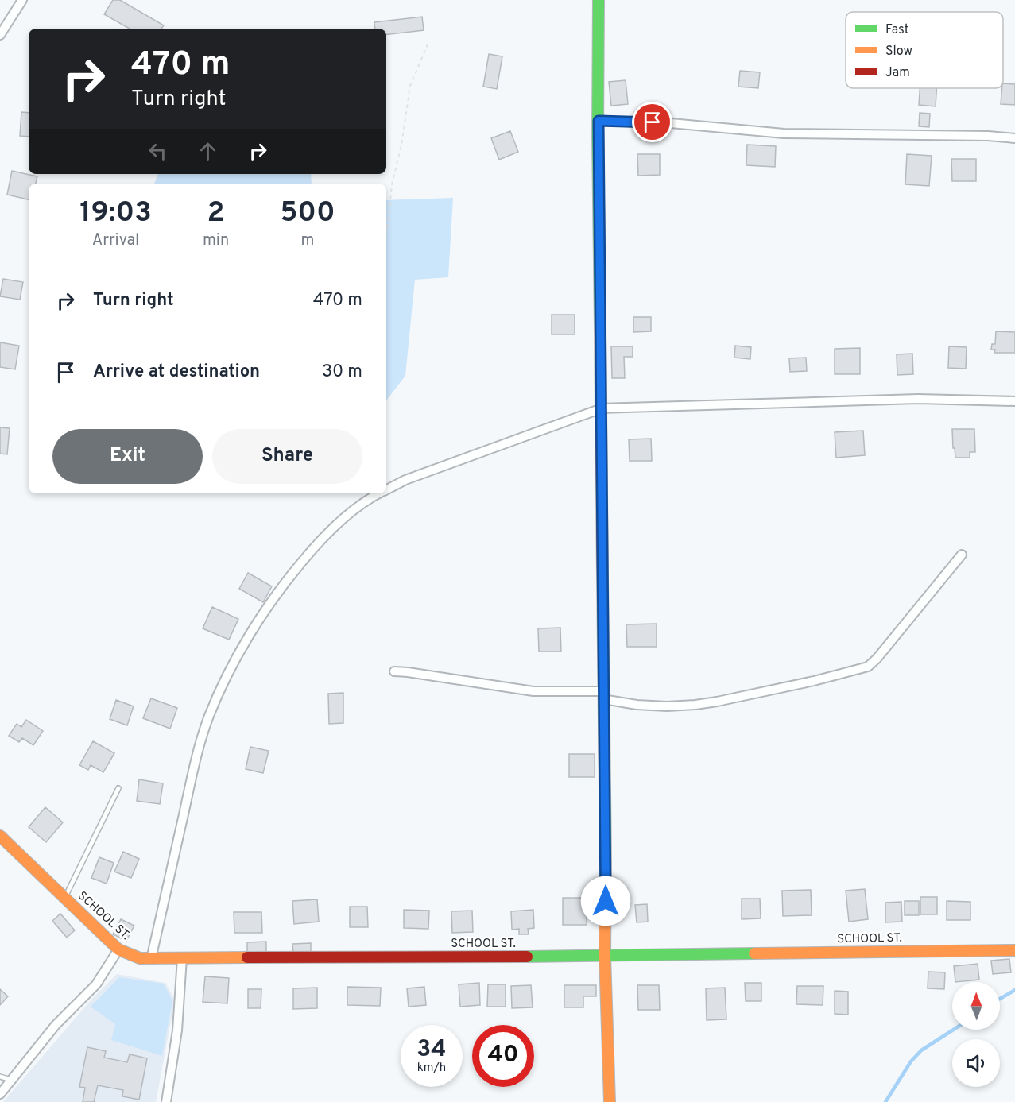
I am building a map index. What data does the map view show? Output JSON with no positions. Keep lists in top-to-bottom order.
{
  "streets": {
    "street": ["SCHOOL ST."]
  },
  "legend": ["Fast", "Slow", "Jam"],
  "north": "top",
  "page": {
    "turn": ["470 m", "Turn right"],
    "eta": [
      "19:03",
      "Arrival",
      "2",
      "min",
      "500",
      "m"
    ],
    "list": [
      {
        "name": "Turn right",
        "value": "470 m"
      },
      {
        "name": "Arrive at destination",
        "value": "30 m"
      }
    ],
    "buttons": ["Exit", "Share"],
    "speed": "34 km/h",
    "limit": "40"
  }
}
